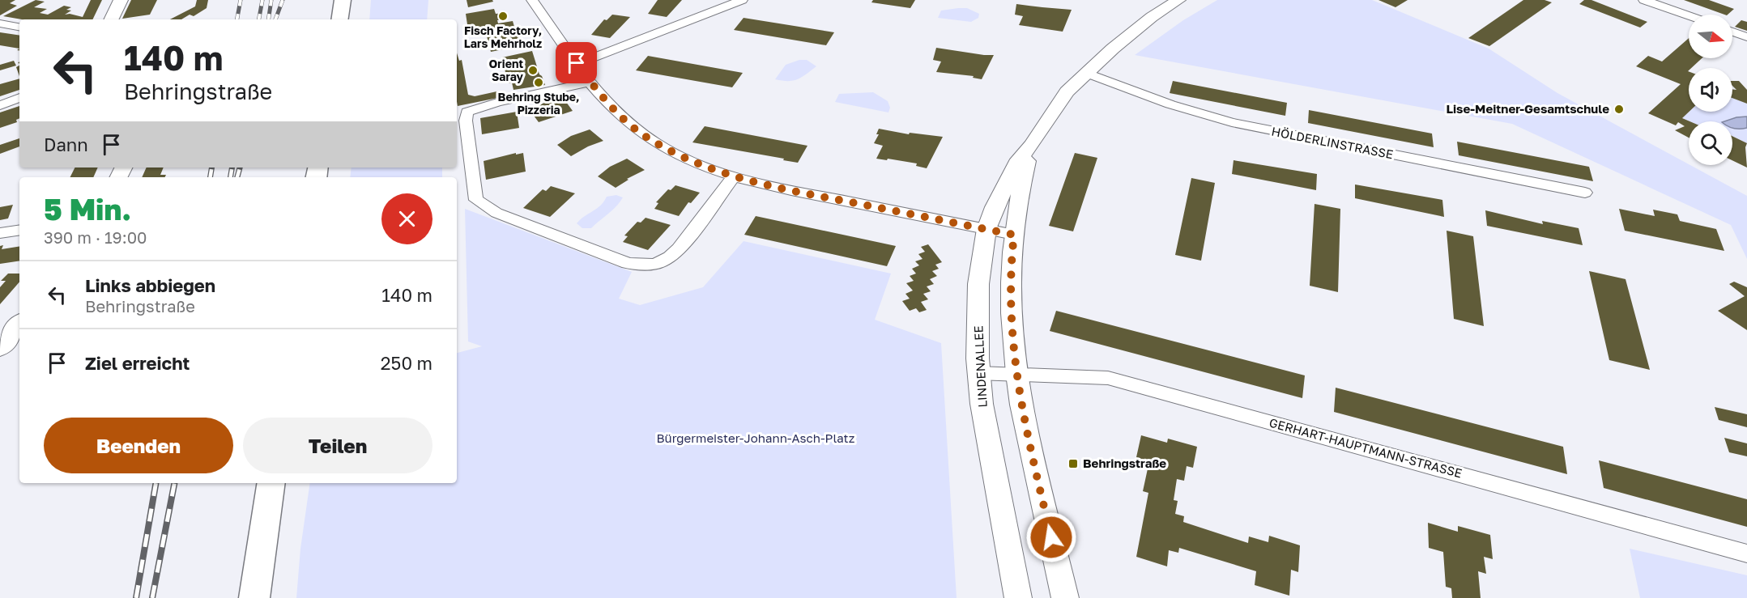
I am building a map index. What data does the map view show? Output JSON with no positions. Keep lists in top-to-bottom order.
{
  "streets": {
    "street": ["HÖLDERLINSTRASSE", "LINDENALLEE", "GERHART-HAUPTMANN-STRASSE"]
  },
  "crossings": [
    ["HÖLDERLINSTRASSE", "LINDENALLEE"],
    ["LINDENALLEE", "GERHART-HAUPTMANN-STRASSE"]
  ],
  "parks": ["Bürgermeister-Johann-Asch-Platz"],
  "places": {
    "other": [
      "Fisch Factory, Lars Mehrholz",
      "Orient Saray",
      "Behring Stube, Pizzeria",
      "Lise-Meitner-Gesamtschule"
    ],
    "transit": ["Behringstraße"]
  },
  "north": "right",
  "page": {
    "turn": ["140 m", "Behringstraße"],
    "then": "Dann",
    "heading": ["5 Min.", "390 m · 19:00"],
    "list": [
      {
        "name": "Links abbiegen",
        "note": "Behringstraße",
        "value": "140 m"
      },
      {
        "name": "Ziel erreicht",
        "value": "250 m"
      }
    ],
    "buttons": ["Beenden", "Teilen"]
  }
}
